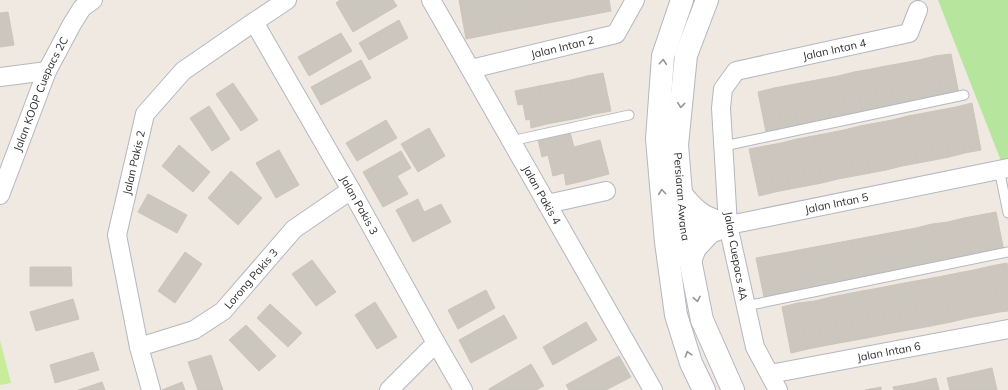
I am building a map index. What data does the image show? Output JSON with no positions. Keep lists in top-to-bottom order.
{
  "streets": {
    "street": [
      "Jalan Intan 2",
      "Jalan Intan 4",
      "Jalan KOOP Cuepacs 2C",
      "Jalan Pakis 2",
      "Jalan Pakis 4",
      "Persiaran Awana",
      "Jalan Intan 5",
      "Jalan Pakis 3",
      "Jalan Cuepacs 4A",
      "Lorong Pakis 3",
      "Jalan Intan 6"
    ]
  },
  "crossings": [
    ["Jalan Intan 2", "Jalan Pakis 4"],
    ["Jalan Intan 4", "Jalan Cuepacs 4A"],
    ["Jalan Pakis 2", "Jalan Pakis 3"],
    ["Jalan Pakis 2", "Lorong Pakis 3"],
    ["Persiaran Awana", "Jalan Intan 5"],
    ["Jalan Intan 5", "Jalan Cuepacs 4A"],
    ["Jalan Pakis 3", "Lorong Pakis 3"],
    ["Jalan Cuepacs 4A", "Jalan Intan 6"]
  ]
}
